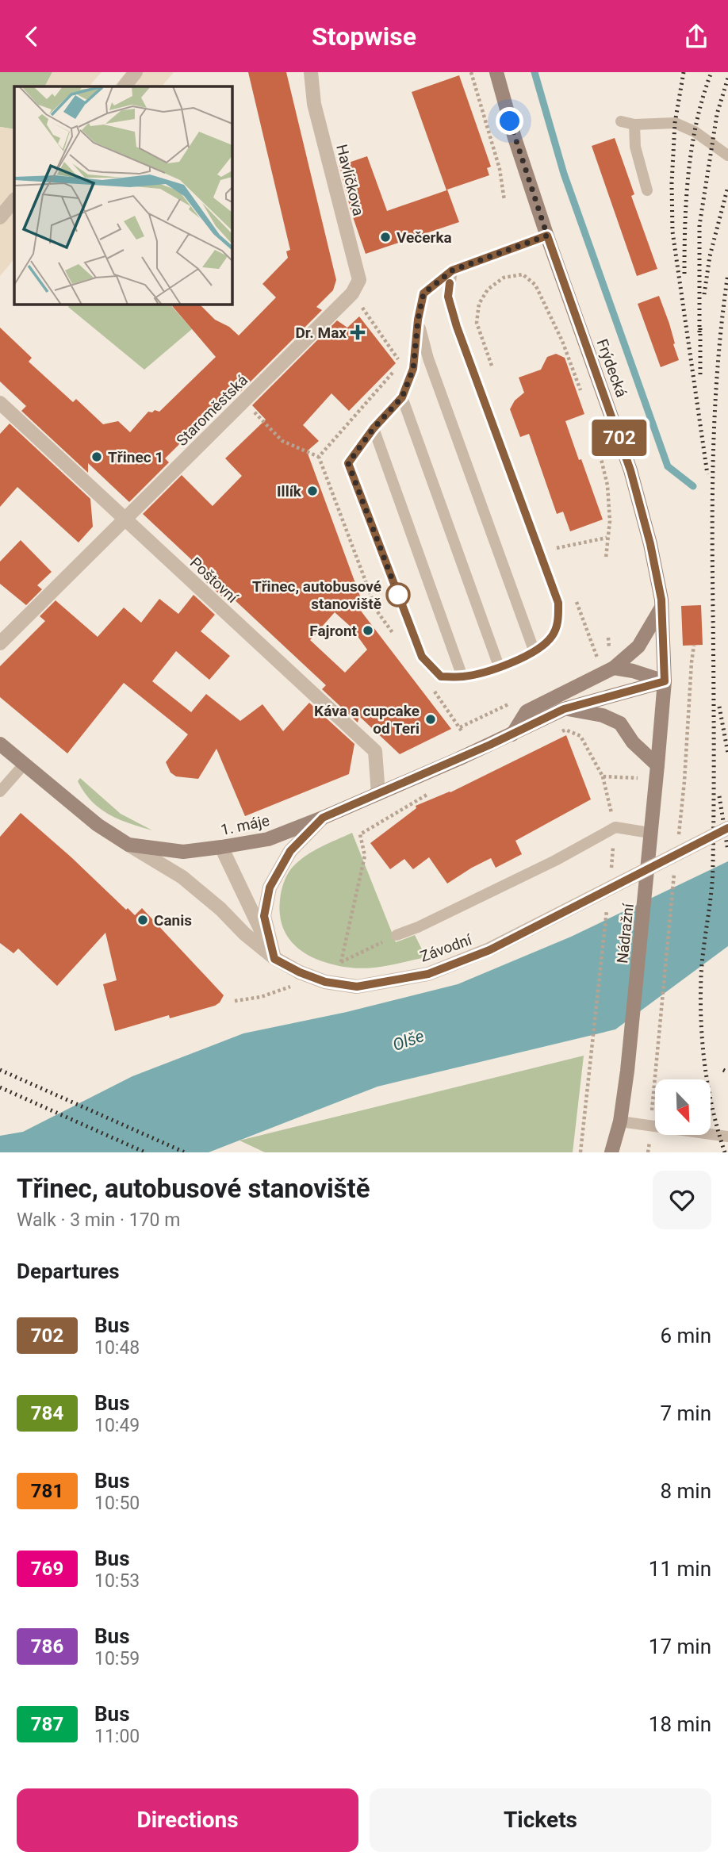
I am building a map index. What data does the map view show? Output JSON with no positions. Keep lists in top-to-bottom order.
{
  "streets": {
    "main road": ["Frýdecká", "1. máje", "Nádražní"],
    "street": [
      "Havlíčkova",
      "Staroměstská",
      "Poštovní",
      "Závodní"
    ]
  },
  "crossings": [
    ["Havlíčkova", "Staroměstská"],
    ["Frýdecká", "1. máje"],
    ["Frýdecká", "Nádražní"],
    ["Staroměstská", "Poštovní"],
    ["Poštovní", "1. máje"],
    ["1. máje", "Nádražní"],
    ["1. máje", "Závodní"]
  ],
  "water": ["Olše"],
  "places": {
    "other": [
      "Večerka",
      "Třinec 1",
      "Illík",
      "Třinec, autobusové stanoviště",
      "Fajront",
      "Káva a cupcake od Teri",
      "Canis"
    ],
    "health": ["Dr. Max"]
  },
  "lines": ["bus line 702"],
  "north": "bottom right",
  "page": {
    "header": "Stopwise",
    "on_map": "702",
    "heading": [
      ["Třinec, autobusové stanoviště", "Walk · 3 min · 170 m"],
      "Departures"
    ],
    "list": [
      {
        "mark": "702",
        "name": "Bus",
        "note": "10:48",
        "value": "6 min"
      },
      {
        "mark": "784",
        "name": "Bus",
        "note": "10:49",
        "value": "7 min"
      },
      {
        "mark": "781",
        "name": "Bus",
        "note": "10:50",
        "value": "8 min"
      },
      {
        "mark": "769",
        "name": "Bus",
        "note": "10:53",
        "value": "11 min"
      },
      {
        "mark": "786",
        "name": "Bus",
        "note": "10:59",
        "value": "17 min"
      },
      {
        "mark": "787",
        "name": "Bus",
        "note": "11:00",
        "value": "18 min"
      }
    ],
    "buttons": ["Directions", "Tickets"]
  }
}
